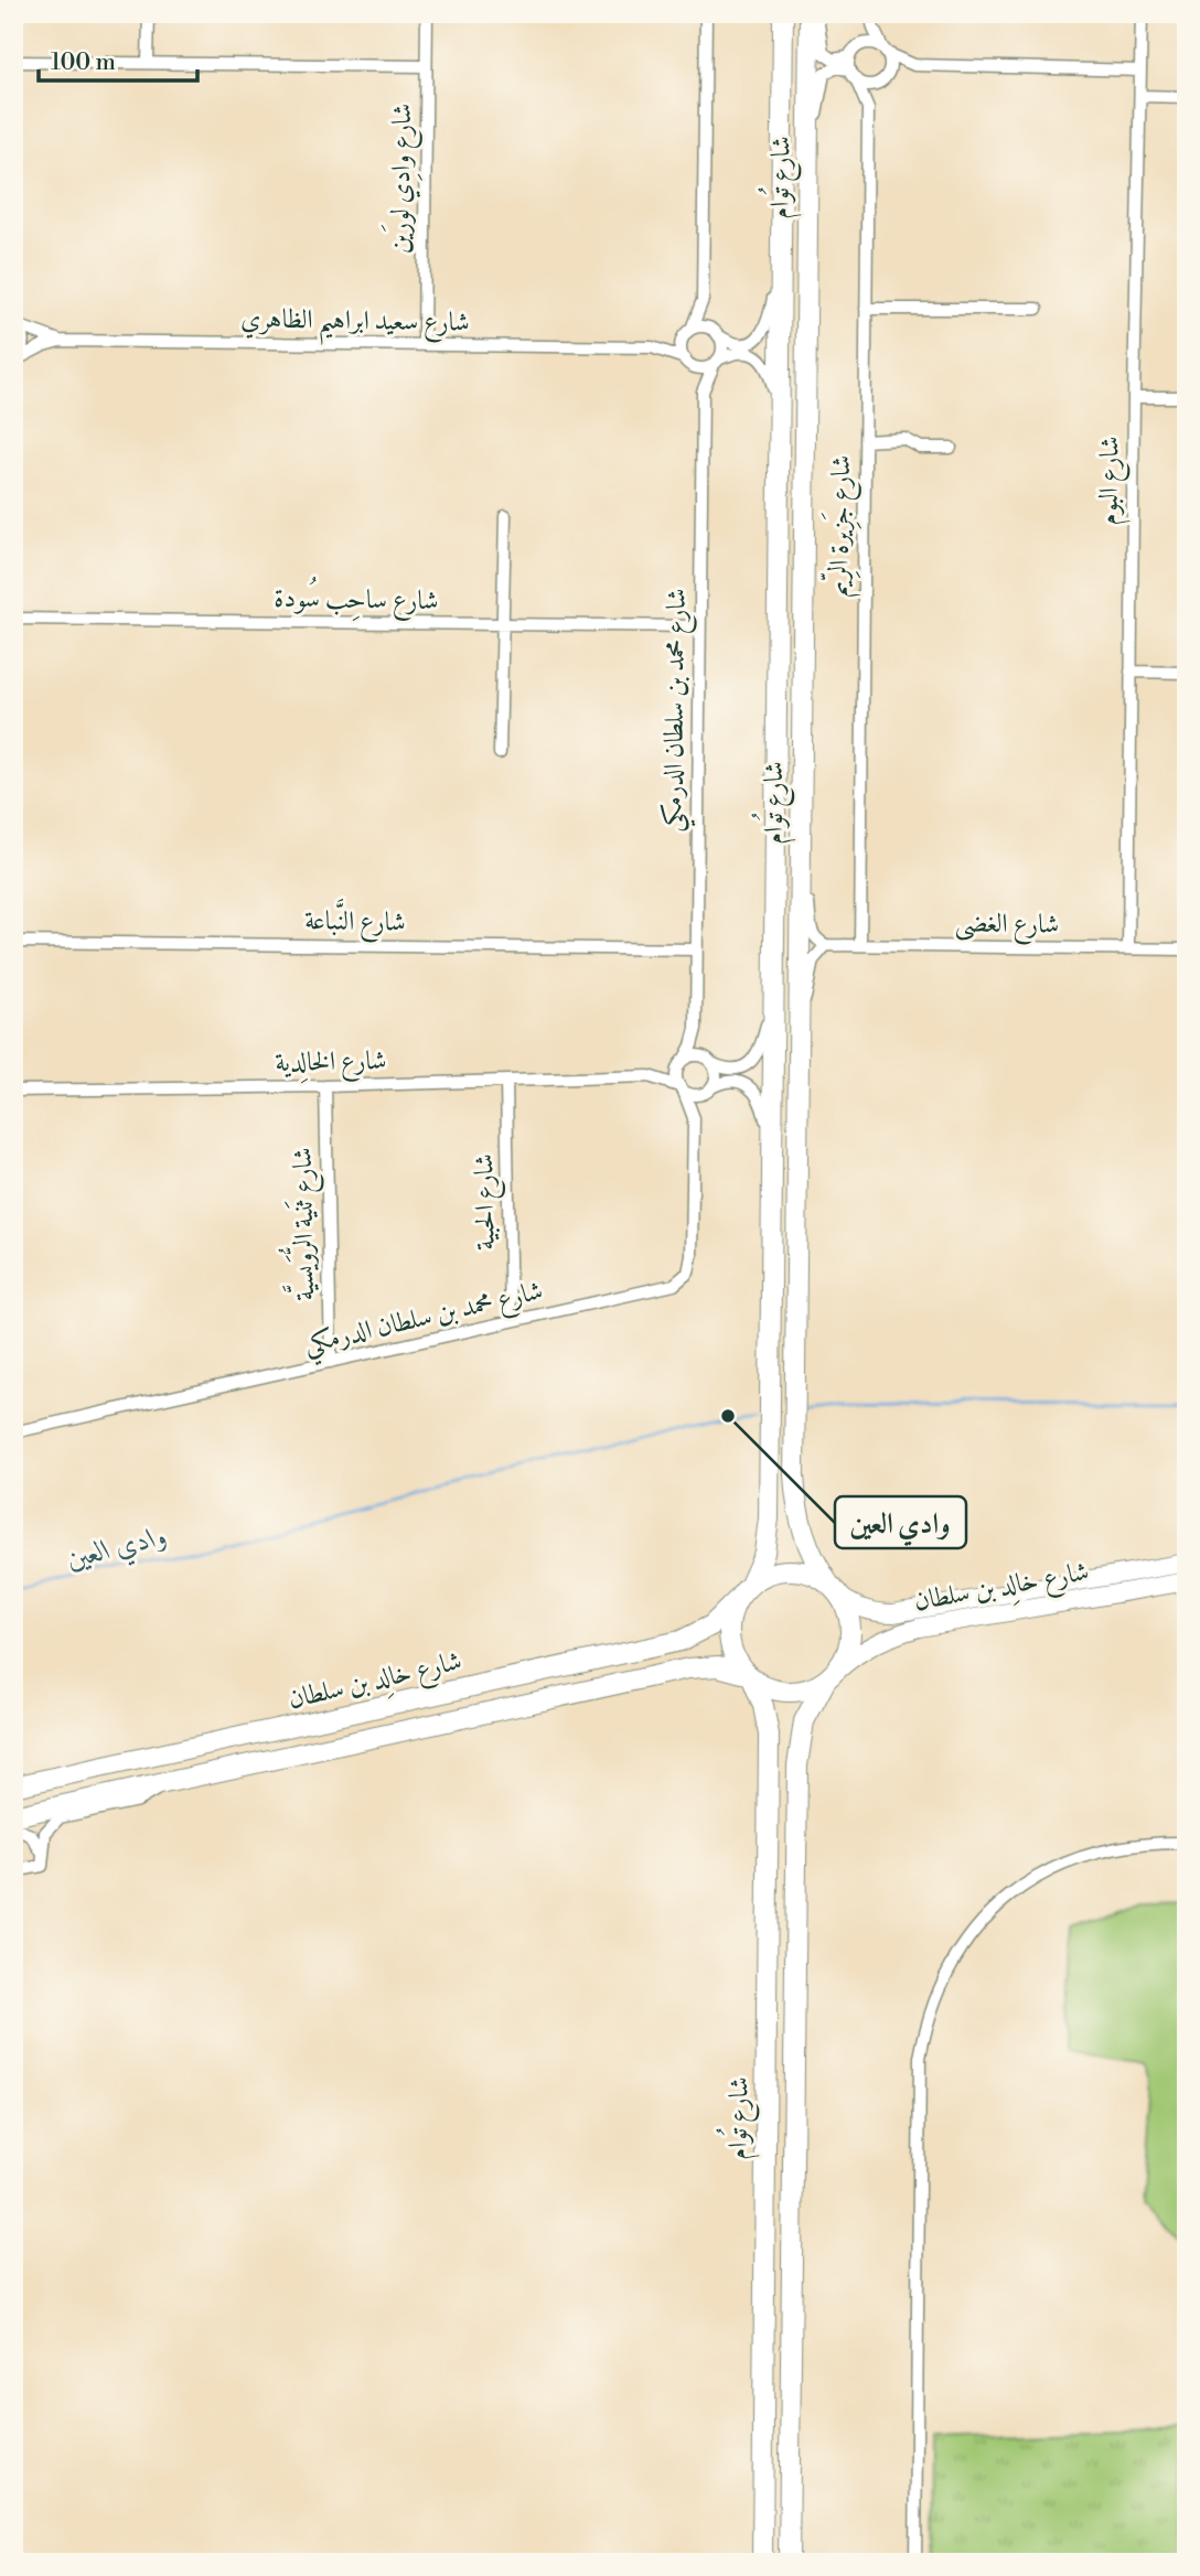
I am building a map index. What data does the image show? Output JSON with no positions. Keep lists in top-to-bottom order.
{
  "streets": {
    "main road": ["شارع تُوام", "شارع خالِد بن سلطان"],
    "street": [
      "شارع وادِي لورَين",
      "شارع سعيد ابراهيم الظاهري",
      "شارع البوم",
      "شارع جَزِيرة الرِّيم",
      "شارع ساحِب سُودة",
      "شارع محمد بن سلطان الدرمكي",
      "شارع النَّباعة",
      "شارع الغضى",
      "شارع الخالِدية",
      "شارع الحبية",
      "شارع ثَنية الرُّوَيسيَّة"
    ]
  },
  "crossings": [
    ["شارع تُوام", "شارع خالِد بن سلطان"],
    ["شارع وادِي لورَين", "شارع سعيد ابراهيم الظاهري"],
    ["شارع سعيد ابراهيم الظاهري", "شارع محمد بن سلطان الدرمكي"],
    ["شارع البوم", "شارع الغضى"],
    ["شارع جَزِيرة الرِّيم", "شارع الغضى"],
    ["شارع ساحِب سُودة", "شارع محمد بن سلطان الدرمكي"],
    ["شارع محمد بن سلطان الدرمكي", "شارع النَّباعة"],
    ["شارع محمد بن سلطان الدرمكي", "شارع الخالِدية"],
    ["شارع محمد بن سلطان الدرمكي", "شارع الحبية"],
    ["شارع محمد بن سلطان الدرمكي", "شارع ثَنية الرُّوَيسيَّة"],
    ["شارع الخالِدية", "شارع الحبية"],
    ["شارع الخالِدية", "شارع ثَنية الرُّوَيسيَّة"]
  ],
  "water": ["وادي العين"],
  "places": ["وادي العين"],
  "scale_bar": "100 m"
}
